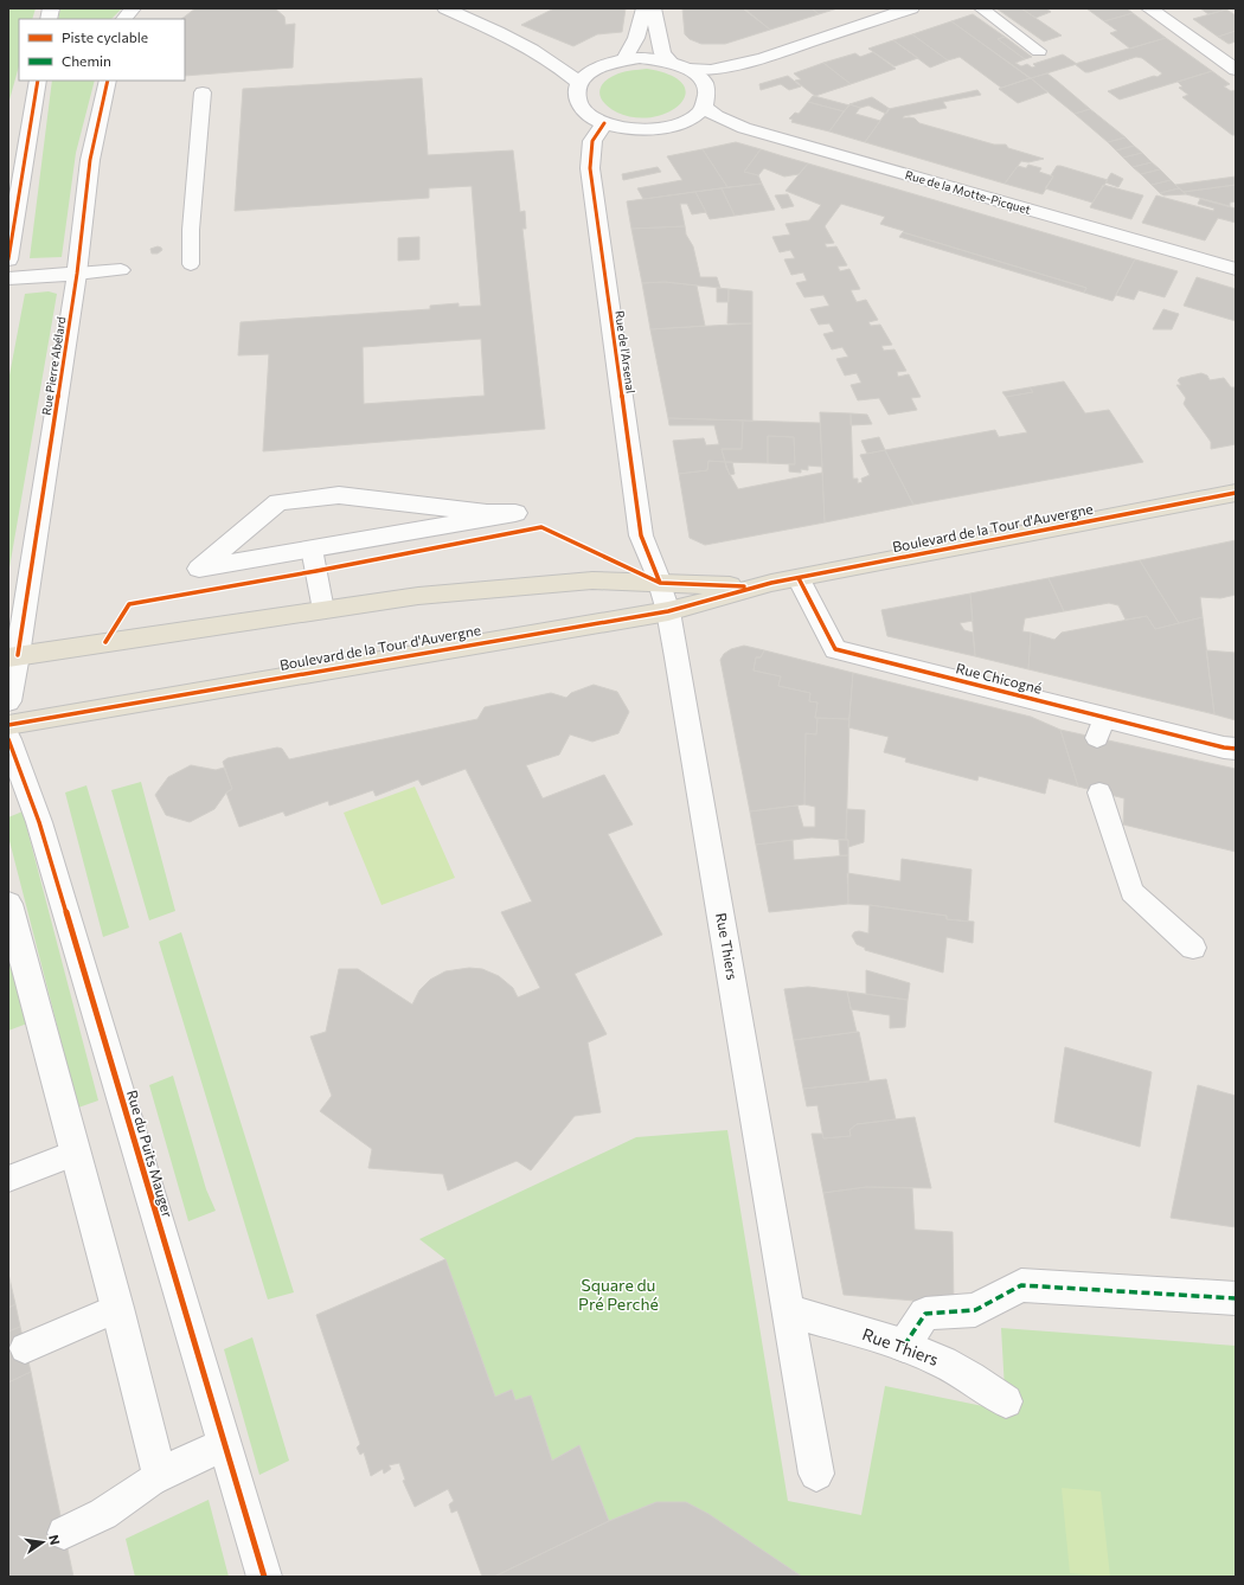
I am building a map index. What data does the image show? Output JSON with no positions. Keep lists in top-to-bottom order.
{
  "streets": {
    "main road": ["Boulevard de la Tour d'Auvergne"],
    "street": [
      "Rue de la Motte-Picquet",
      "Rue de l'Arsenal",
      "Rue Pierre Abélard",
      "Rue Chicogné",
      "Rue Thiers",
      "Rue du Puits Mauger"
    ]
  },
  "crossings": [
    ["Rue de la Motte-Picquet", "Rue de l'Arsenal"],
    ["Rue de l'Arsenal", "Boulevard de la Tour d'Auvergne"],
    ["Rue de l'Arsenal", "Rue Thiers"],
    ["Rue Pierre Abélard", "Boulevard de la Tour d'Auvergne"],
    ["Boulevard de la Tour d'Auvergne", "Rue Chicogné"],
    ["Boulevard de la Tour d'Auvergne", "Rue Thiers"]
  ],
  "parks": ["Square du Pré Perché"],
  "legend": ["Piste cyclable", "Chemin"],
  "north": "right"
}
